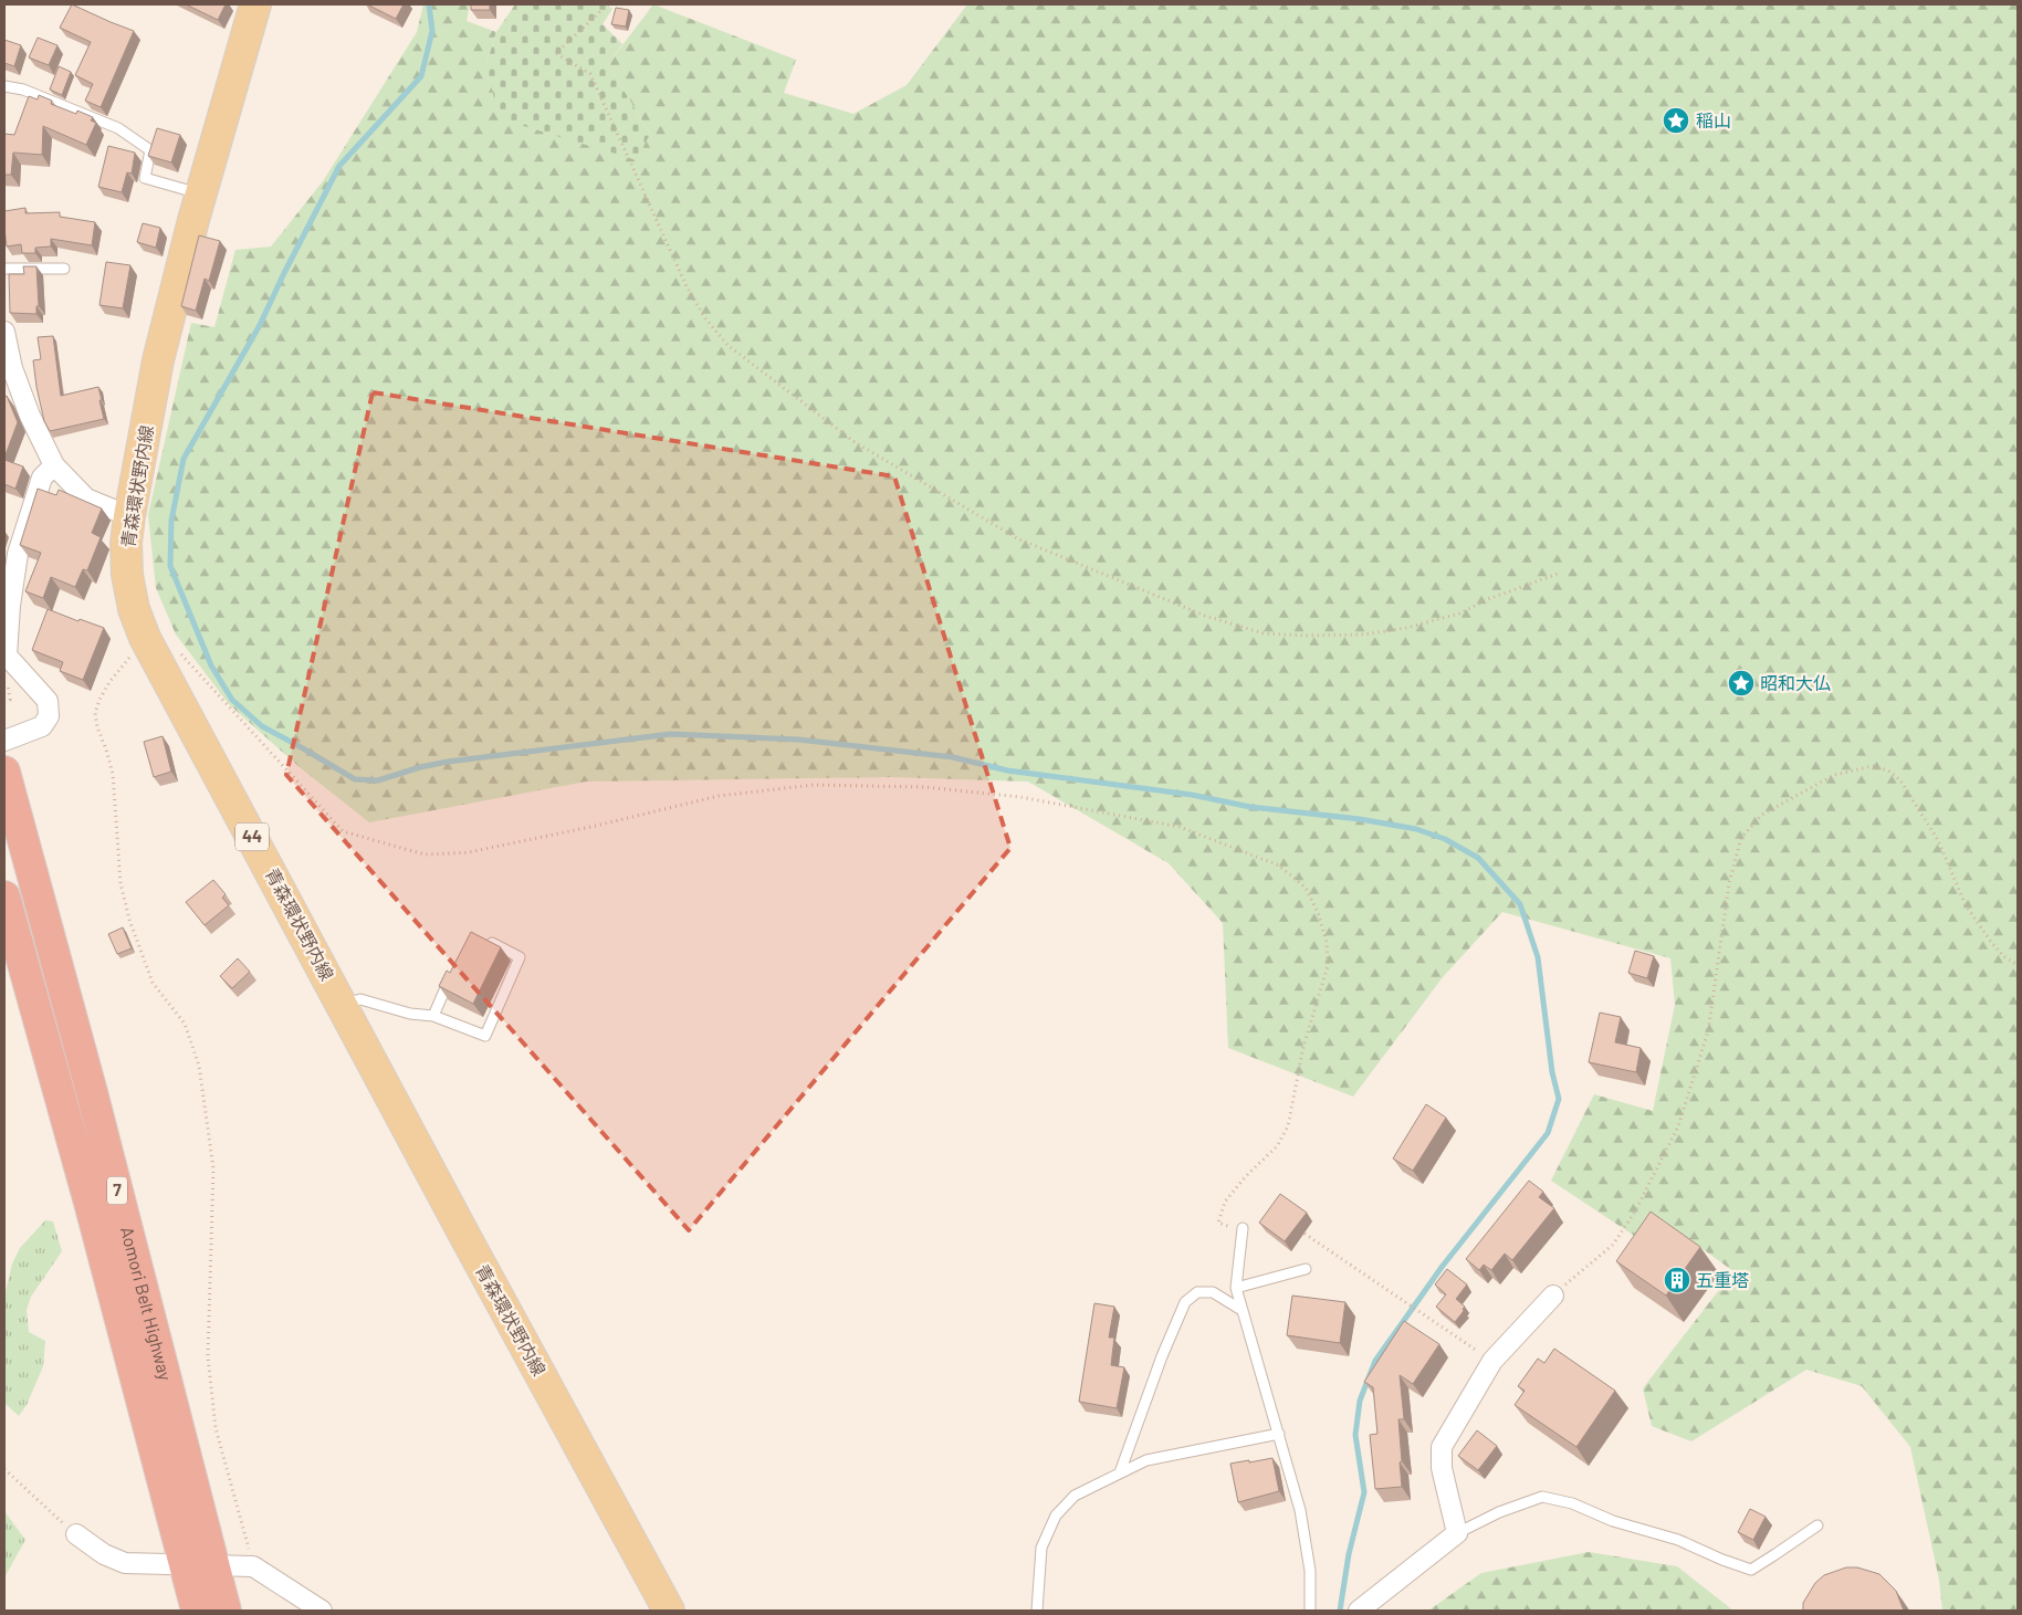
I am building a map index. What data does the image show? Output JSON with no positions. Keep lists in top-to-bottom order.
{
  "streets": {
    "highway": ["7", "Aomori Belt Highway"],
    "main road": ["青森環状野内線", "44"]
  },
  "places": {
    "place": ["稲山", "昭和大仏"],
    "building": ["五重塔"]
  }
}
